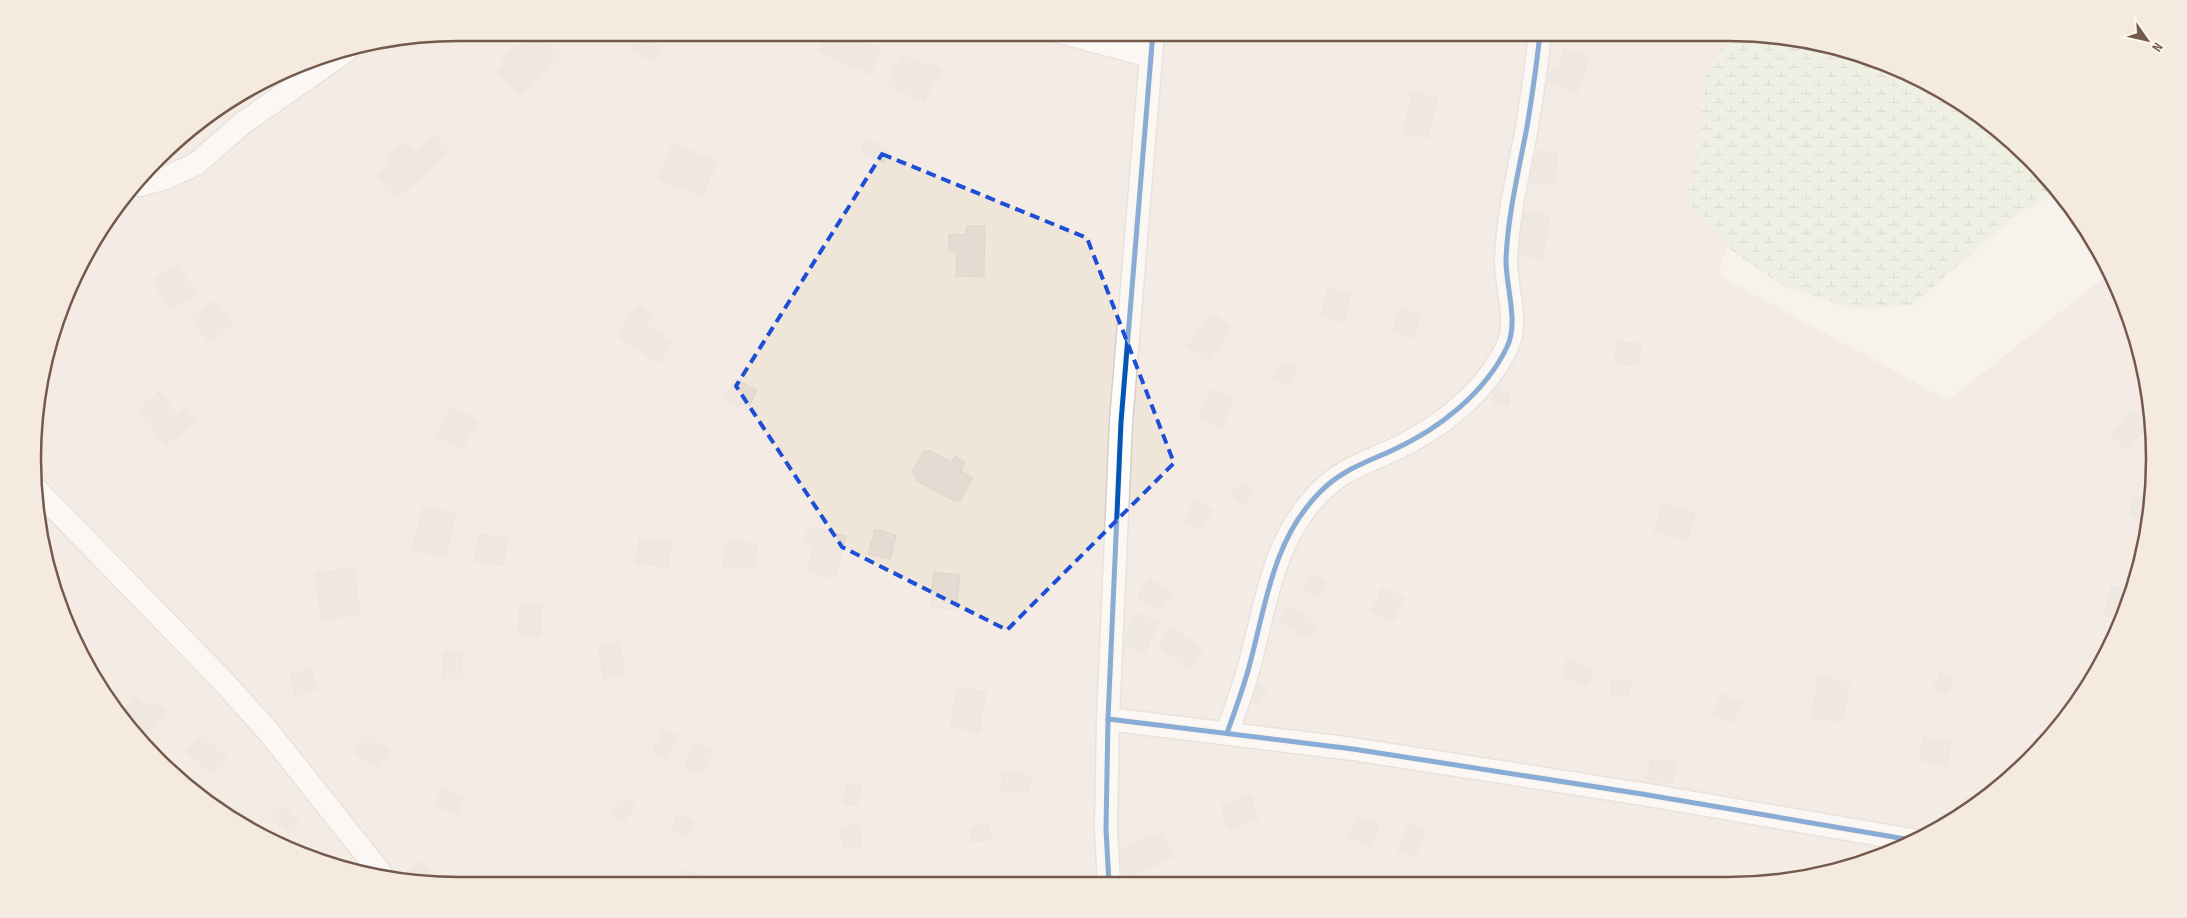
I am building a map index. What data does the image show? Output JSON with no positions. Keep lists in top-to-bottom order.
{
  "north": "bottom right"
}
